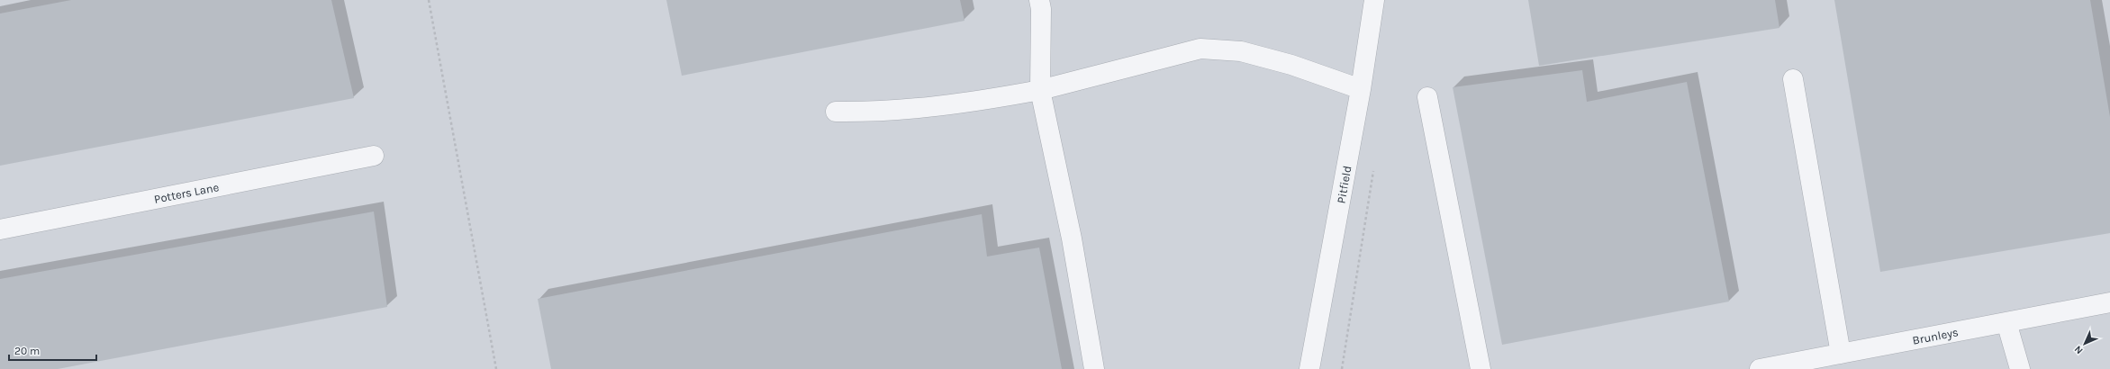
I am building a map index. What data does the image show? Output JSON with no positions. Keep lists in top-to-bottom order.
{
  "streets": {
    "street": ["Pitfield", "Potters Lane", "Brunleys"]
  },
  "scale_bar": "20 m",
  "north": "bottom left"
}
